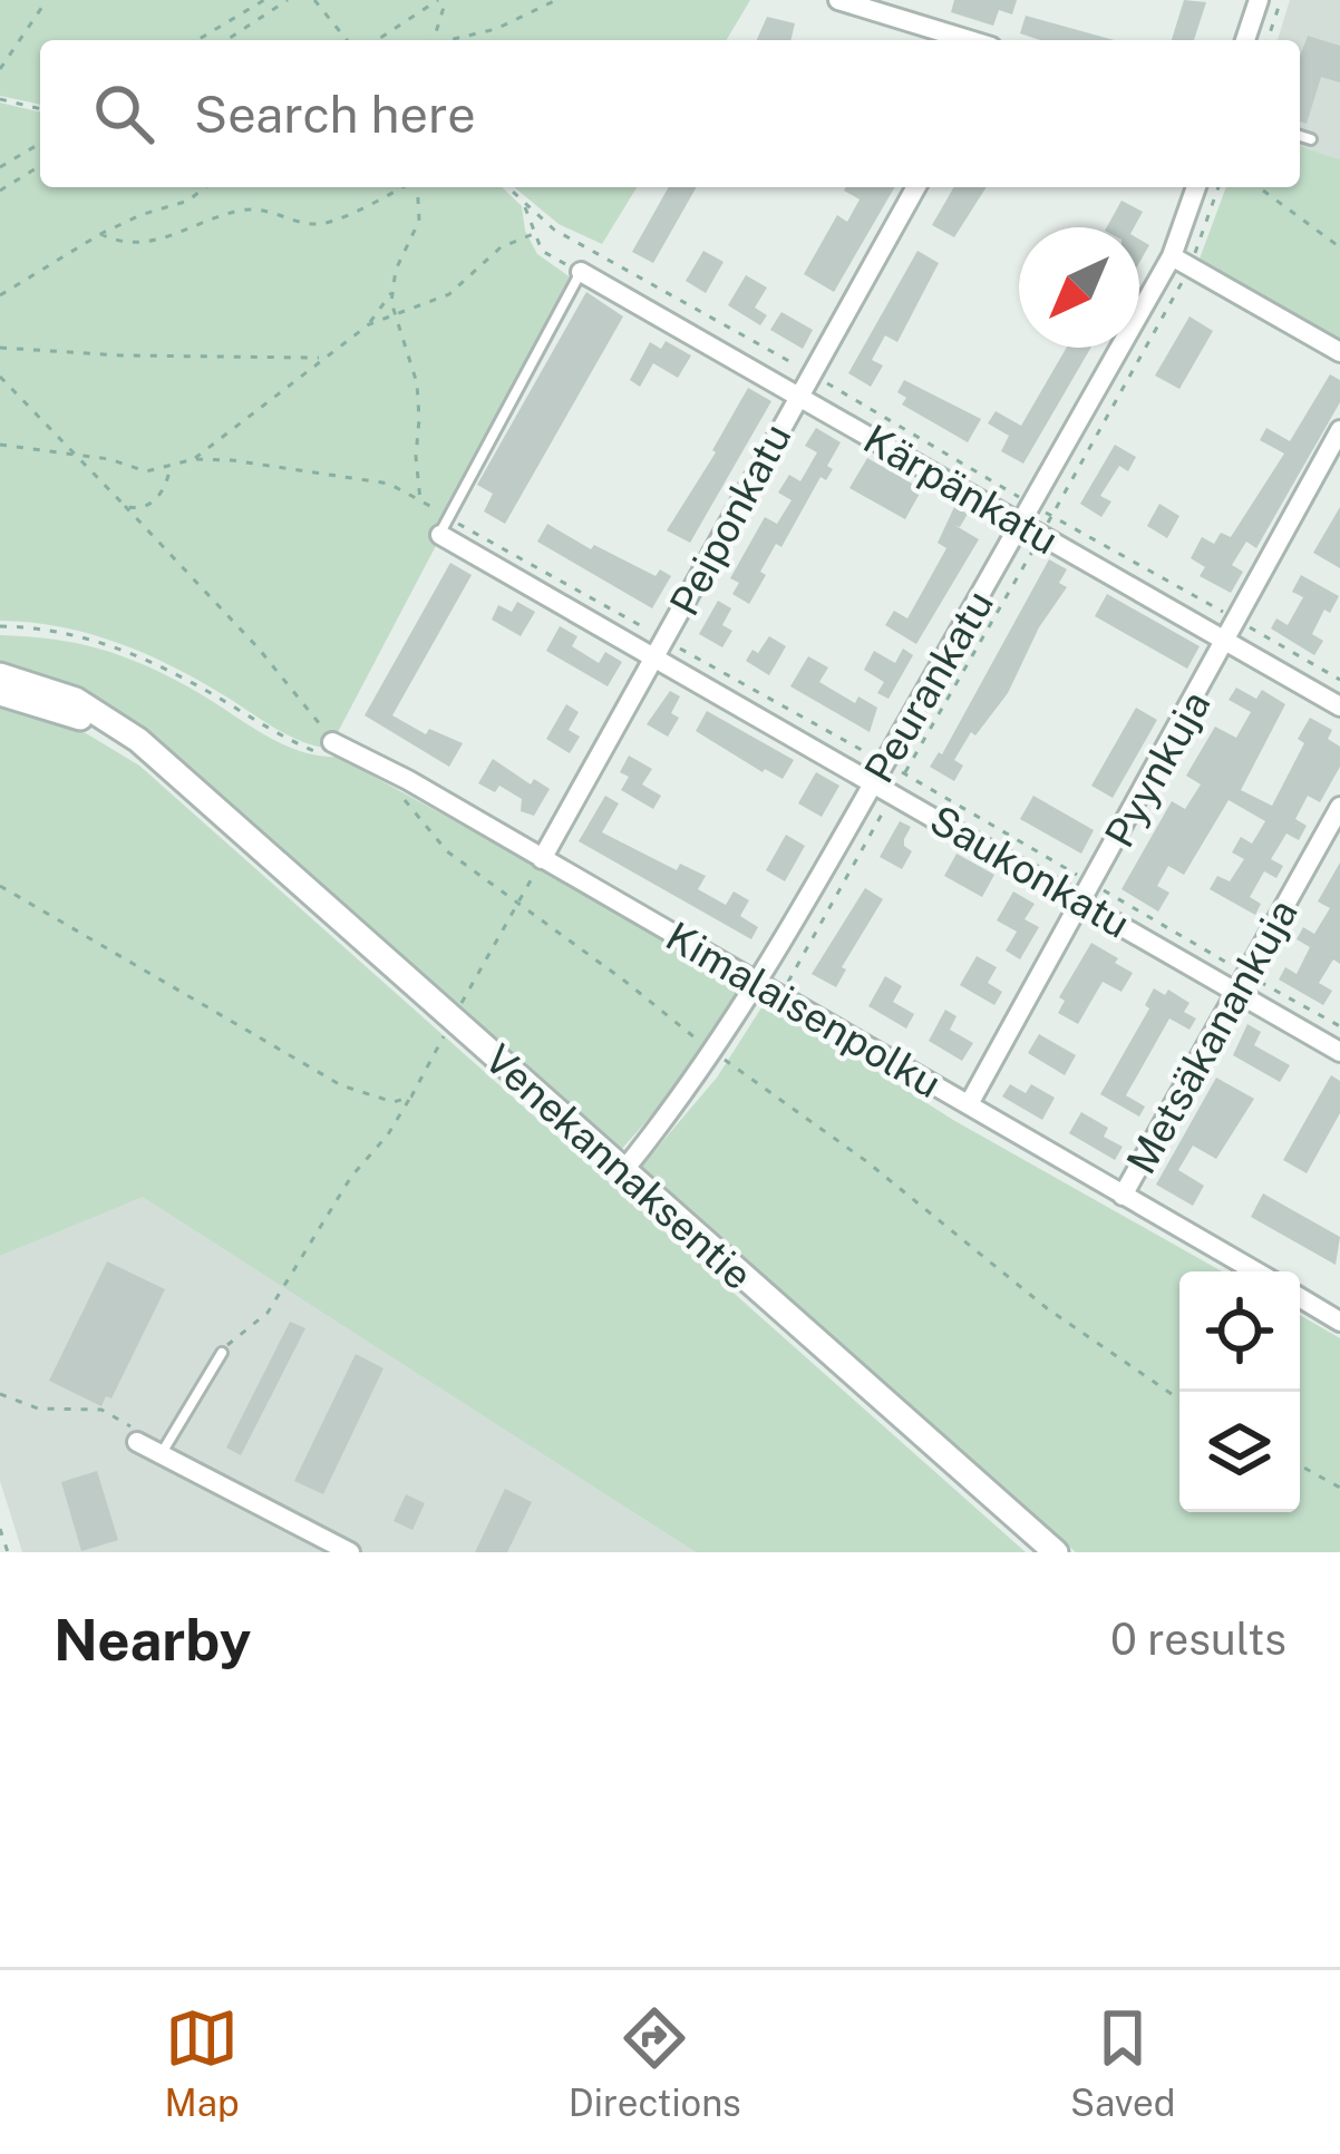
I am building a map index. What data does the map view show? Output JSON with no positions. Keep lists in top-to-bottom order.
{
  "streets": {
    "street": [
      "Kärpänkatu",
      "Peiponkatu",
      "Peurankatu",
      "Pyynkuja",
      "Saukonkatu",
      "Kimalaisenpolku",
      "Metsäkanankuja",
      "Venekannaksentie"
    ]
  },
  "crossings": [
    ["Kärpänkatu", "Peiponkatu"],
    ["Kärpänkatu", "Peurankatu"],
    ["Kärpänkatu", "Pyynkuja"],
    ["Peiponkatu", "Saukonkatu"],
    ["Peiponkatu", "Kimalaisenpolku"],
    ["Peurankatu", "Saukonkatu"],
    ["Peurankatu", "Kimalaisenpolku"],
    ["Peurankatu", "Venekannaksentie"],
    ["Pyynkuja", "Saukonkatu"],
    ["Pyynkuja", "Kimalaisenpolku"],
    ["Saukonkatu", "Metsäkanankuja"],
    ["Kimalaisenpolku", "Metsäkanankuja"]
  ],
  "north": "bottom left",
  "page": {
    "search": "Search here",
    "heading": ["Nearby", "0 results"],
    "nav": ["Map", "Directions", "Saved"]
  }
}
